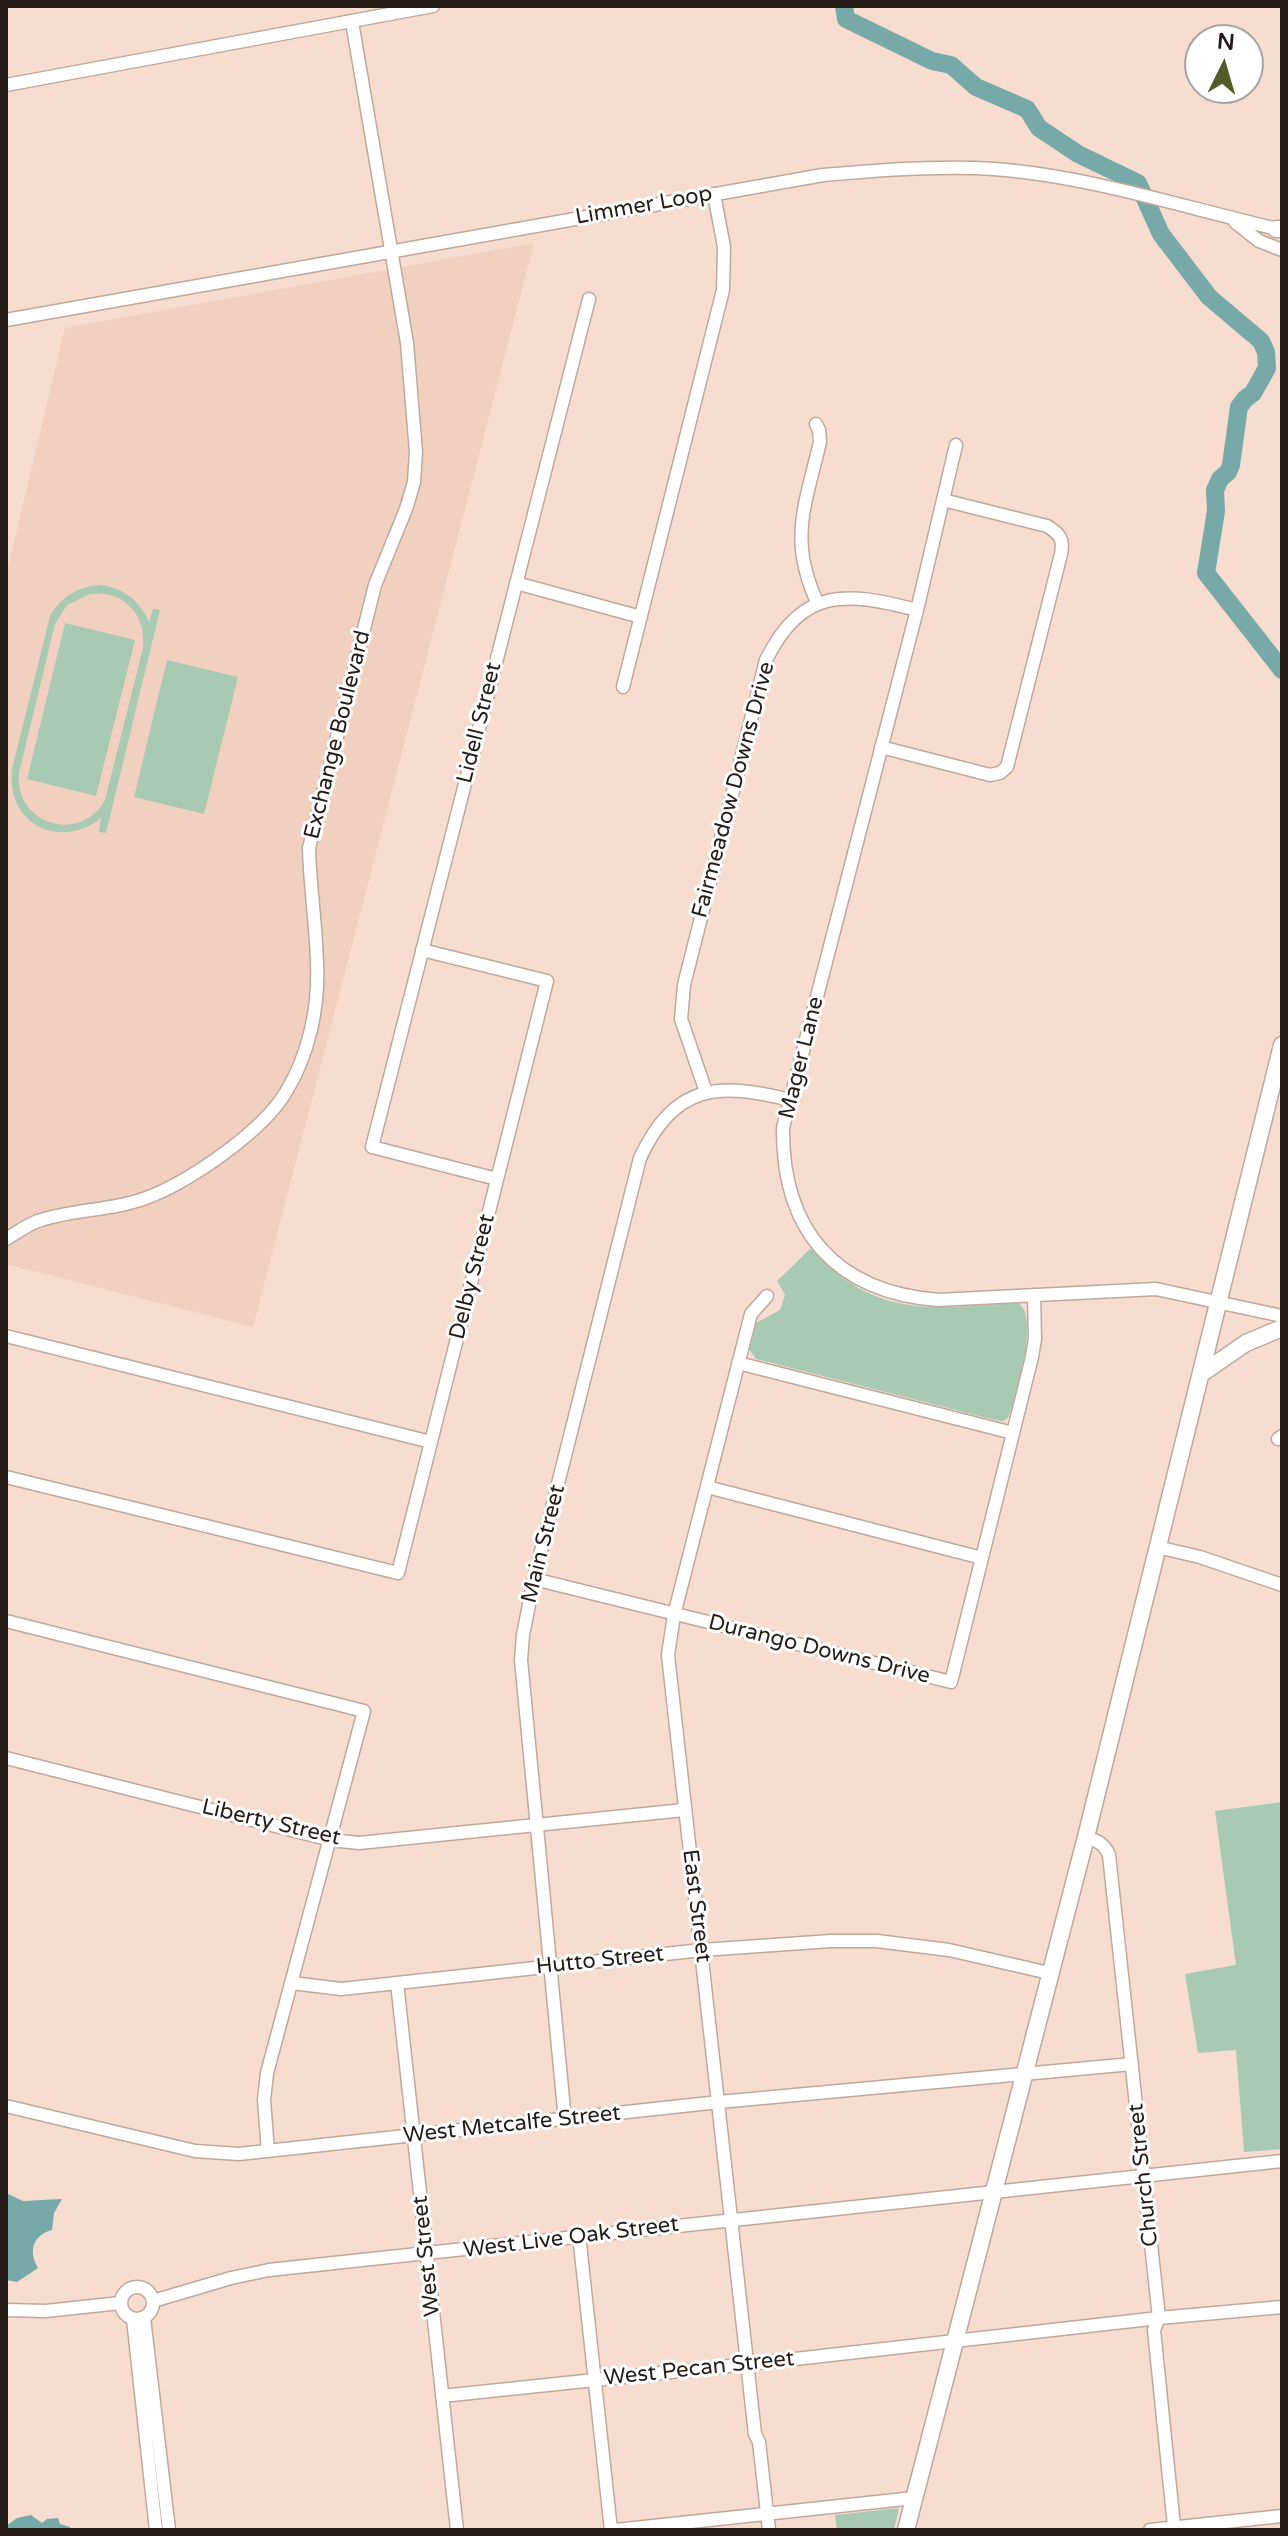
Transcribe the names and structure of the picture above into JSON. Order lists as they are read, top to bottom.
{
  "streets": {
    "street": [
      "Limmer Loop",
      "Lidell Street",
      "Exchange Boulevard",
      "Fairmeadow Downs Drive",
      "Mager Lane",
      "Delby Street",
      "Main Street",
      "Durango Downs Drive",
      "Liberty Street",
      "East Street",
      "Hutto Street",
      "West Metcalfe Street",
      "Church Street",
      "West Live Oak Street",
      "West Street",
      "West Pecan Street"
    ]
  },
  "crossings": [
    ["Limmer Loop", "Exchange Boulevard"],
    ["Lidell Street", "Delby Street"],
    ["Fairmeadow Downs Drive", "Mager Lane"],
    ["Fairmeadow Downs Drive", "Main Street"],
    ["Mager Lane", "Main Street"],
    ["Mager Lane", "Durango Downs Drive"],
    ["Main Street", "Durango Downs Drive"],
    ["Main Street", "Liberty Street"],
    ["Main Street", "Hutto Street"],
    ["Main Street", "West Metcalfe Street"],
    ["Durango Downs Drive", "East Street"],
    ["Liberty Street", "East Street"],
    ["East Street", "Hutto Street"],
    ["East Street", "West Metcalfe Street"],
    ["East Street", "West Live Oak Street"],
    ["East Street", "West Pecan Street"],
    ["Hutto Street", "West Street"],
    ["West Metcalfe Street", "Church Street"],
    ["West Metcalfe Street", "West Street"],
    ["Church Street", "West Live Oak Street"],
    ["Church Street", "West Pecan Street"],
    ["West Live Oak Street", "West Street"],
    ["West Street", "West Pecan Street"]
  ],
  "north": "top"
}
